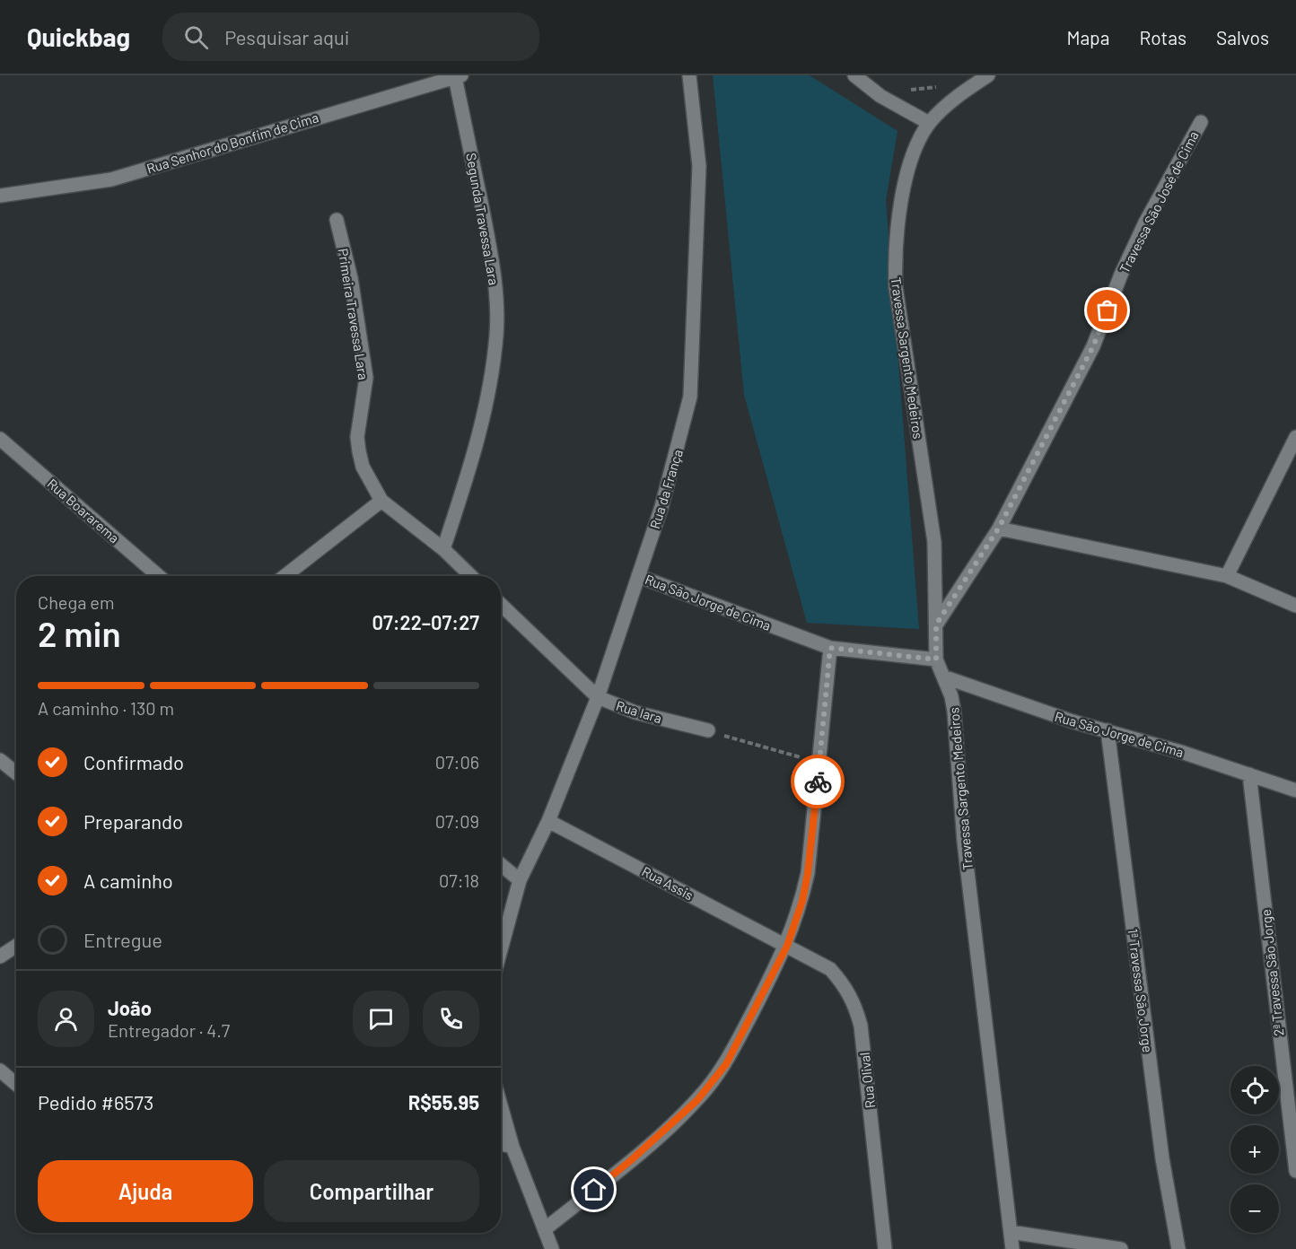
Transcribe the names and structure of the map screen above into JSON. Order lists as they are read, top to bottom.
{
  "streets": {
    "street": [
      "Rua Senhor do Bonfim de Cima",
      "Travessa São José de Cima",
      "Segunda Travessa Lara",
      "Primeira Travessa Lara",
      "Travessa Sargento Medeiros",
      "Rua da França",
      "Rua Boararema",
      "Rua São Jorge de Cima",
      "Rua Iara",
      "Rua Assis",
      "2ª Travessa São Jorge",
      "1ª Travessa São Jorge",
      "Rua Olival"
    ]
  },
  "crossings": [
    ["Rua Senhor do Bonfim de Cima", "Segunda Travessa Lara"],
    ["Travessa São José de Cima", "Travessa Sargento Medeiros"],
    ["Travessa Sargento Medeiros", "Rua São Jorge de Cima"],
    ["Rua da França", "Rua São Jorge de Cima"],
    ["Rua da França", "Rua Iara"],
    ["Rua da França", "Rua Assis"],
    ["Rua São Jorge de Cima", "2ª Travessa São Jorge"],
    ["Rua São Jorge de Cima", "1ª Travessa São Jorge"],
    ["Rua Assis", "Rua Olival"]
  ],
  "page": {
    "header": "Quickbag",
    "search": "Pesquisar aqui",
    "nav": ["Mapa", "Rotas", "Salvos"],
    "heading": ["2 min", "Chega em", "07:22–07:27"],
    "panel": [
      "João",
      "Entregador · 4.7",
      "Pedido #6573",
      "R$55.95"
    ],
    "bar": "A caminho · 130 m",
    "list": [
      ["Confirmado", "07:06"],
      ["Preparando", "07:09"],
      ["A caminho", "07:18"],
      "Entregue"
    ],
    "map_buttons": ["+", "−"],
    "buttons": ["Ajuda", "Compartilhar"]
  }
}
